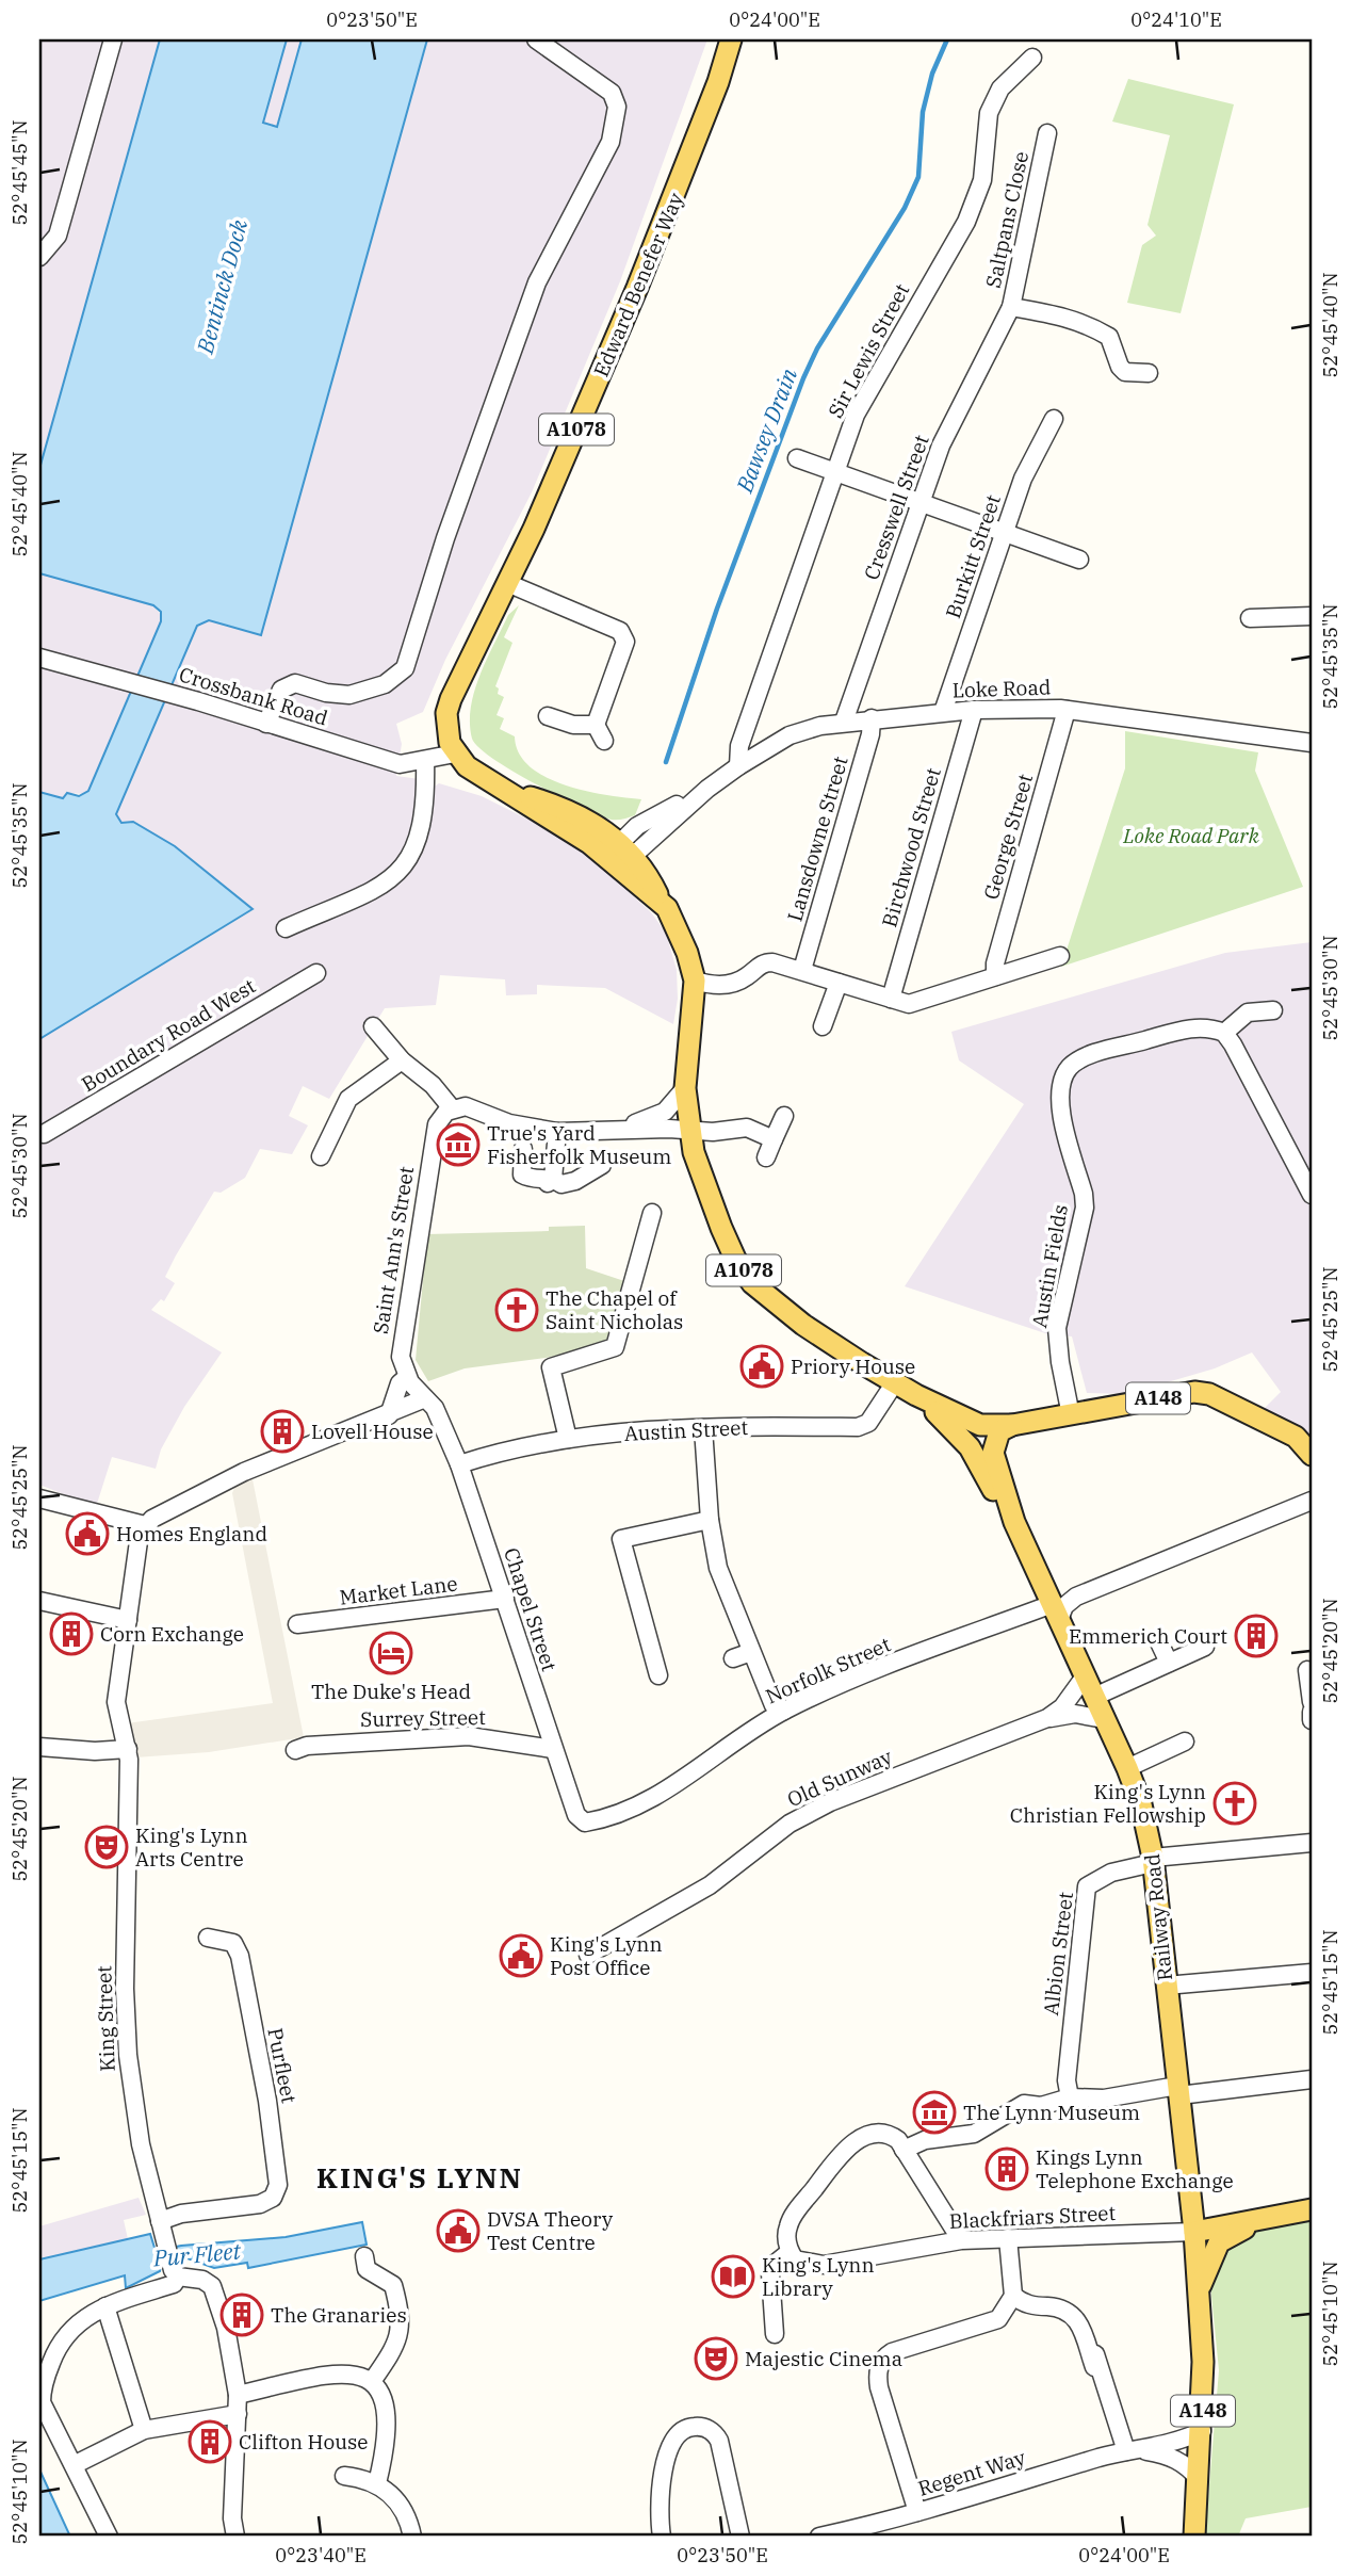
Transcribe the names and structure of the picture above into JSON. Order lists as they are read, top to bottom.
{
  "streets": {
    "main road": [
      "Edward Benefer Way",
      "A1078",
      "A148",
      "Railway Road"
    ],
    "street": [
      "Saltpans Close",
      "Sir Lewis Street",
      "Cresswell Street",
      "Burkitt Street",
      "Loke Road",
      "Crossbank Road",
      "George Street",
      "Lansdowne Street",
      "Birchwood Street",
      "Boundary Road West",
      "Saint Ann's Street",
      "Austin Fields",
      "Austin Street",
      "Market Lane",
      "Chapel Street",
      "Norfolk Street",
      "Surrey Street",
      "Old Sunway",
      "Albion Street",
      "King Street",
      "Purfleet",
      "Blackfriars Street",
      "Regent Way"
    ]
  },
  "crossings": [
    ["Saltpans Close", "Cresswell Street"],
    ["Edward Benefer Way", "A1078"],
    ["Edward Benefer Way", "Crossbank Road"],
    ["Sir Lewis Street", "Loke Road"],
    ["A1078", "Loke Road"],
    ["A1078", "Crossbank Road"],
    ["A1078", "A148"],
    ["A1078", "Austin Street"],
    ["Cresswell Street", "Loke Road"],
    ["Burkitt Street", "Loke Road"],
    ["Loke Road", "George Street"],
    ["Loke Road", "Lansdowne Street"],
    ["Loke Road", "Birchwood Street"],
    ["Austin Fields", "A148"],
    ["A148", "Norfolk Street"],
    ["A148", "Railway Road"],
    ["A148", "Blackfriars Street"],
    ["A148", "Regent Way"],
    ["Austin Street", "Chapel Street"],
    ["Market Lane", "Chapel Street"],
    ["Chapel Street", "Norfolk Street"],
    ["Chapel Street", "Surrey Street"],
    ["Norfolk Street", "Railway Road"],
    ["Old Sunway", "Railway Road"],
    ["Railway Road", "Albion Street"],
    ["Railway Road", "Blackfriars Street"],
    ["King Street", "Purfleet"]
  ],
  "districts": ["KING'S LYNN"],
  "water": ["Bentinck Dock", "Bawsey Drain", "Pur Fleet"],
  "parks": ["Loke Road Park"],
  "places": {
    "museum": ["True's Yard Fisherfolk Museum", "The Lynn Museum"],
    "church": ["The Chapel of Saint Nicholas", "King's Lynn Christian Fellowship"],
    "public building": [
      "Priory House",
      "Homes England",
      "King's Lynn Post Office",
      "DVSA Theory Test Centre"
    ],
    "building": [
      "Lovell House",
      "Corn Exchange",
      "Emmerich Court",
      "Kings Lynn Telephone Exchange",
      "The Granaries",
      "Clifton House"
    ],
    "hotel": ["The Duke's Head"],
    "theatre": ["King's Lynn Arts Centre", "Majestic Cinema"],
    "library": ["King's Lynn Library"]
  },
  "coordinates": [
    "0°23'50\"E",
    "0°24'00\"E",
    "0°24'10\"E",
    "52°45'45\"N",
    "52°45'40\"N",
    "52°45'35\"N",
    "52°45'30\"N",
    "52°45'25\"N",
    "52°45'20\"N",
    "52°45'15\"N",
    "52°45'10\"N",
    "0°23'40\"E"
  ]
}
